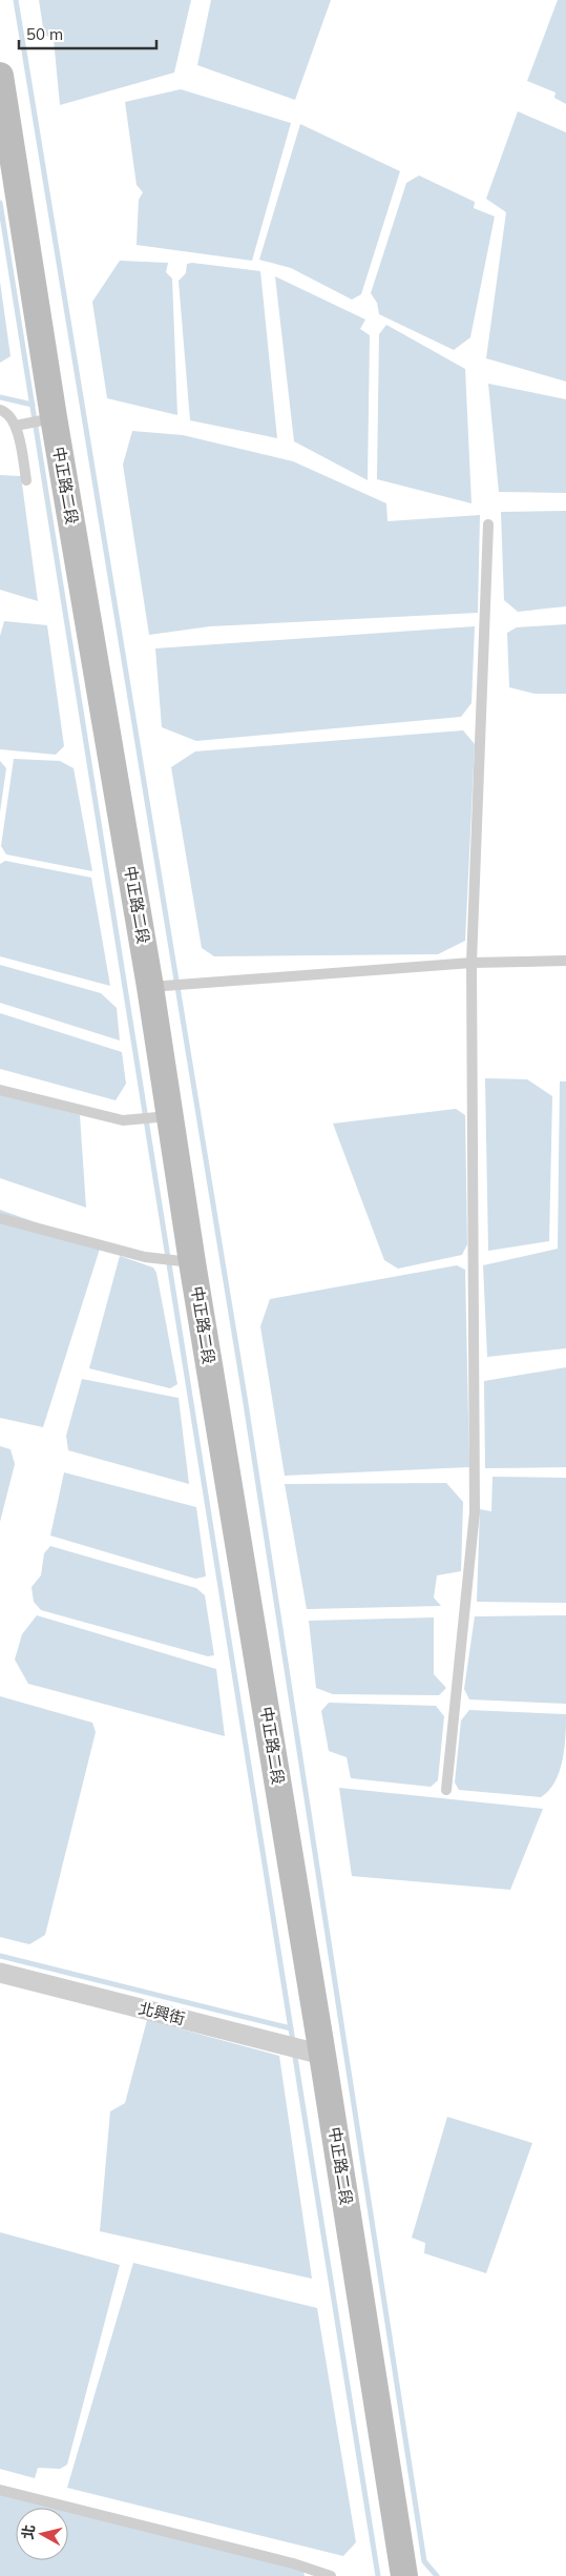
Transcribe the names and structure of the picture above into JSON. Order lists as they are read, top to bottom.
{
  "streets": {
    "main road": ["中正路二段"],
    "street": ["北興街"]
  },
  "crossings": [
    ["中正路二段", "北興街"]
  ],
  "scale_bar": "50 m",
  "north": "left"
}
